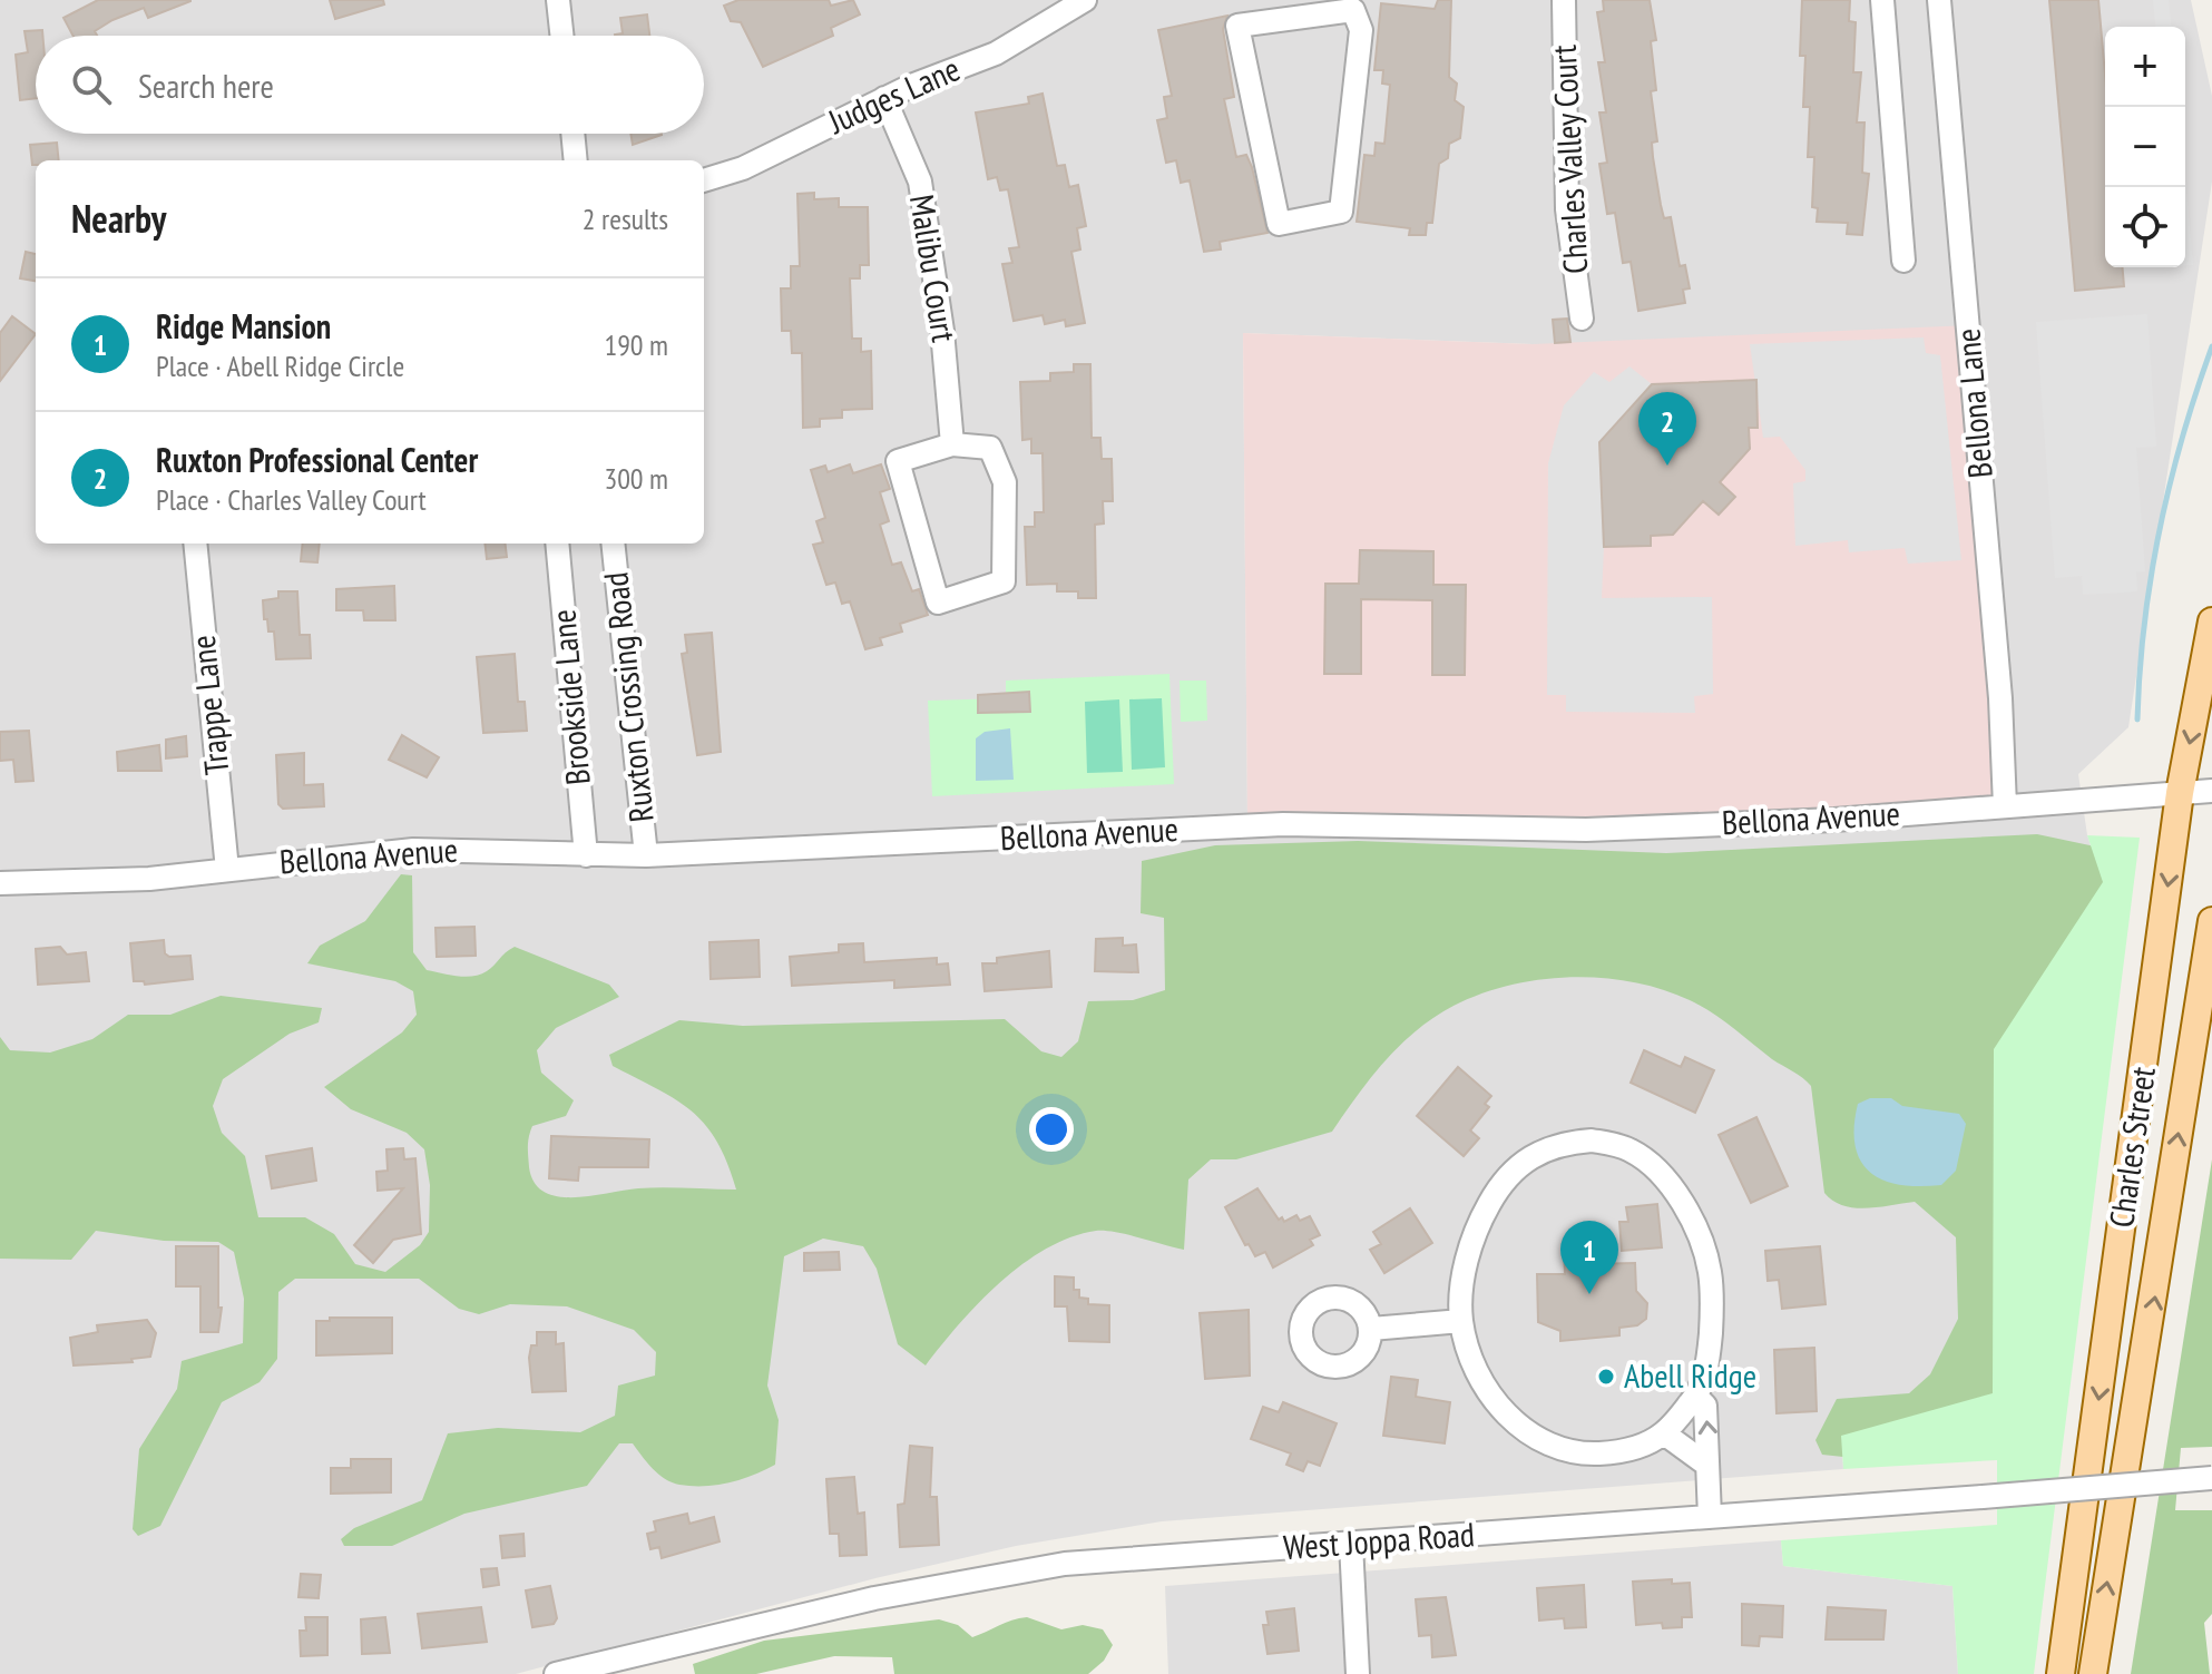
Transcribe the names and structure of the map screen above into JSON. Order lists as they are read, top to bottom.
{
  "streets": {
    "main road": ["Charles Street"],
    "street": [
      "Judges Lane",
      "Charles Valley Court",
      "Malibu Court",
      "Bellona Lane",
      "Brookside Lane",
      "Ruxton Crossing Road",
      "Trappe Lane",
      "Bellona Avenue",
      "West Joppa Road"
    ]
  },
  "crossings": [
    ["Judges Lane", "Malibu Court"],
    ["Bellona Lane", "Bellona Avenue"],
    ["Brookside Lane", "Bellona Avenue"],
    ["Ruxton Crossing Road", "Bellona Avenue"],
    ["Trappe Lane", "Bellona Avenue"],
    ["Bellona Avenue", "Charles Street"]
  ],
  "places": ["Abell Ridge"],
  "page": {
    "map_buttons": ["+", "−"],
    "search": "Search here",
    "heading": ["Nearby", "2 results"],
    "list": [
      {
        "mark": "1",
        "name": "Ridge Mansion",
        "note": "Place · Abell Ridge Circle",
        "value": "190 m"
      },
      {
        "mark": "2",
        "name": "Ruxton Professional Center",
        "note": "Place · Charles Valley Court",
        "value": "300 m"
      }
    ],
    "pins": ["2", "1"]
  }
}
